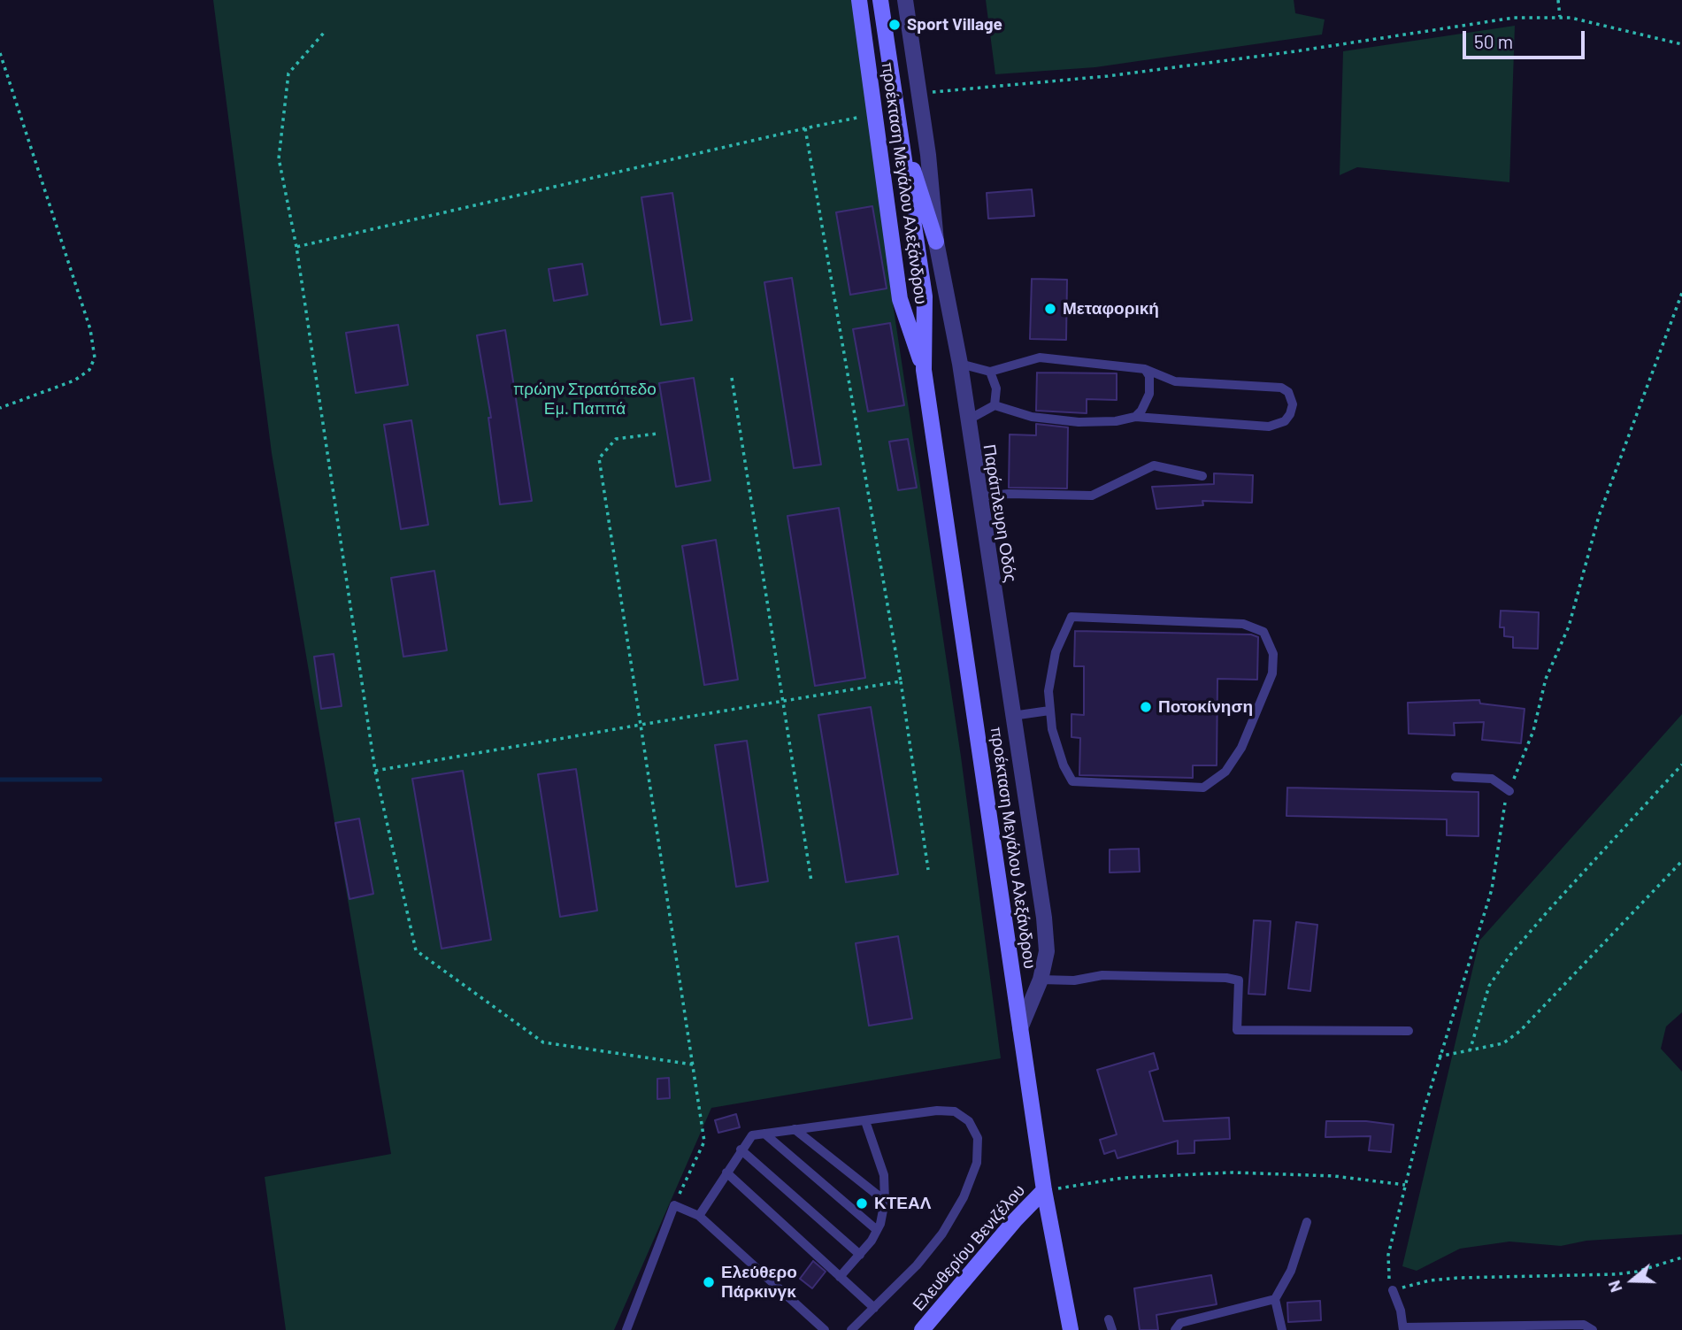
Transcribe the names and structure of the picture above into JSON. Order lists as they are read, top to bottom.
{
  "streets": {
    "main road": ["προέκταση Μεγάλου Αλεξάνδρου", "Ελευθερίου Βενιζέλου"],
    "street": ["Παράπλευρη Οδός"]
  },
  "crossings": [
    ["προέκταση Μεγάλου Αλεξάνδρου", "Παράπλευρη Οδός"],
    ["προέκταση Μεγάλου Αλεξάνδρου", "Ελευθερίου Βενιζέλου"]
  ],
  "parks": ["πρώην Στρατόπεδο Εμ. Παππά"],
  "places": [
    "Sport Village",
    "Μεταφορική",
    "Ποτοκίνηση",
    "ΚΤΕΑΛ",
    "Ελεύθερο Πάρκινγκ"
  ],
  "scale_bar": "50 m",
  "north": "left"
}
